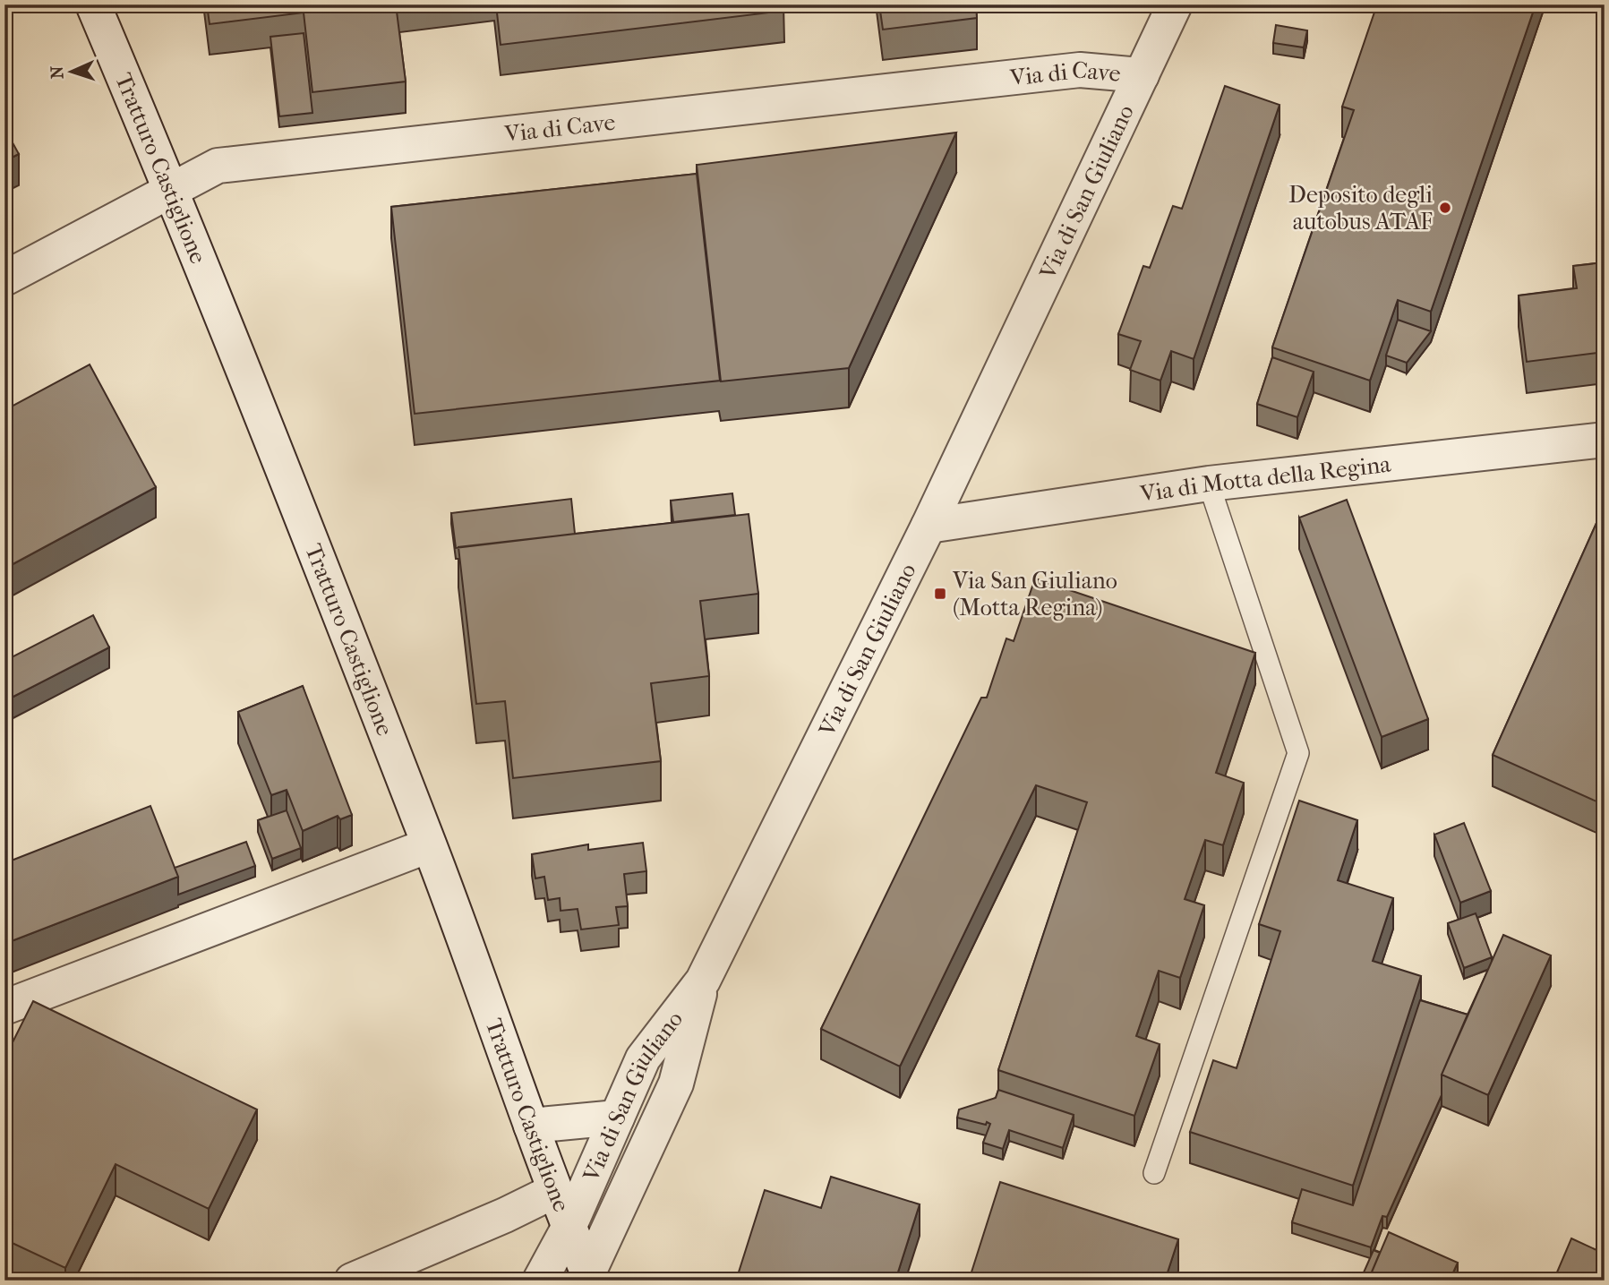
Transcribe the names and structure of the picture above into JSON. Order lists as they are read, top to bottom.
{
  "streets": {
    "street": [
      "Via di Cave",
      "Tratturo Castiglione",
      "Via di San Giuliano",
      "Via di Motta della Regina"
    ]
  },
  "crossings": [
    ["Via di Cave", "Tratturo Castiglione"],
    ["Via di Cave", "Via di San Giuliano"],
    ["Tratturo Castiglione", "Via di San Giuliano"],
    ["Via di San Giuliano", "Via di Motta della Regina"]
  ],
  "places": {
    "other": ["Deposito degli autobus ATAF"],
    "transit": ["Via San Giuliano (Motta Regina)"]
  },
  "north": "left"
}
